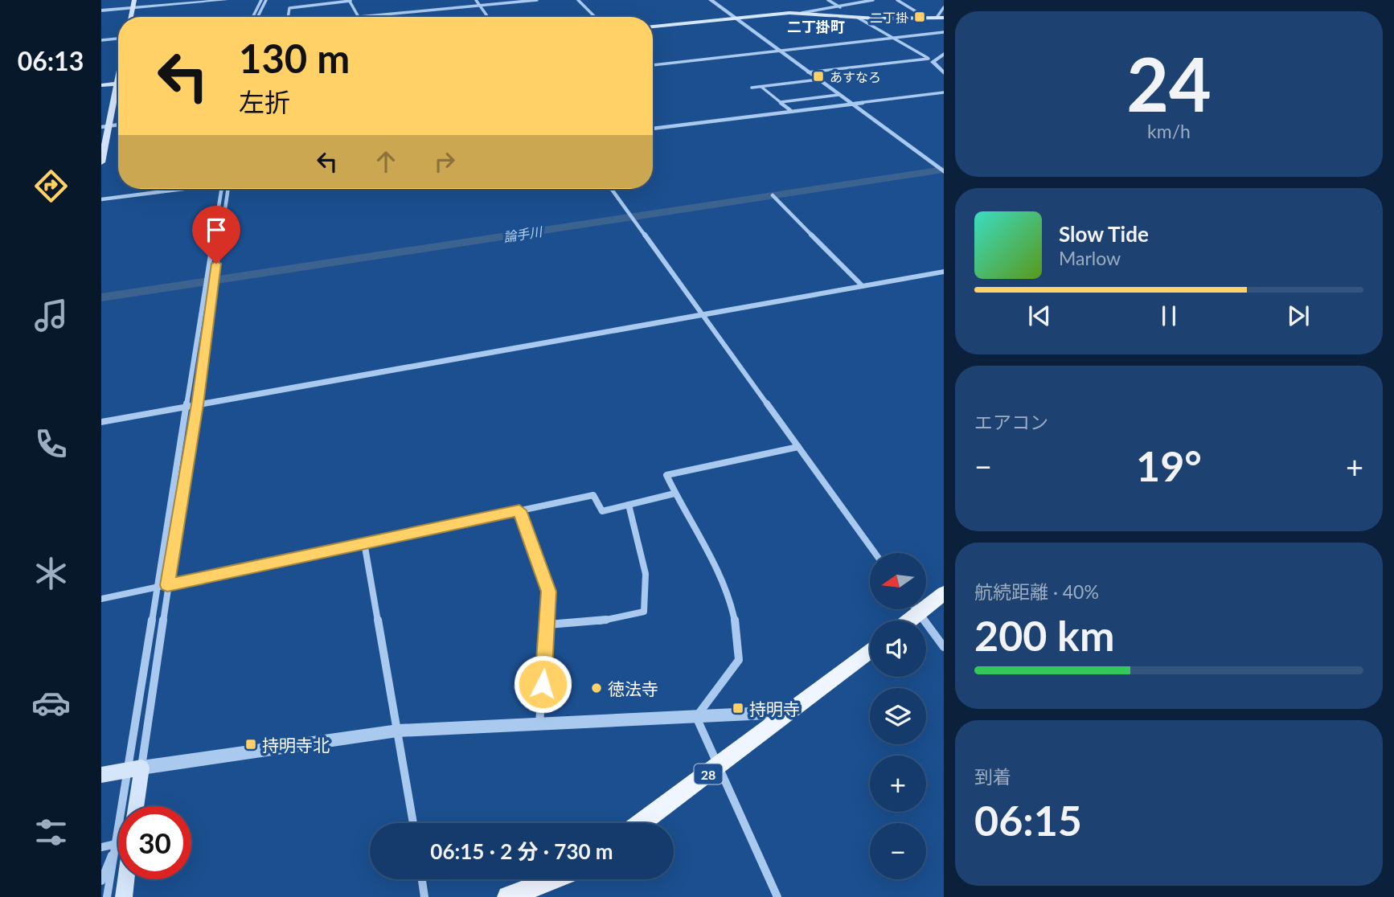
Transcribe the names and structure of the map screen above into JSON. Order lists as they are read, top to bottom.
{
  "streets": {
    "main road": ["28"]
  },
  "districts": ["二丁掛町"],
  "water": ["論手川"],
  "places": {
    "transit": [
      "二丁掛",
      "あすなろ",
      "持明寺",
      "持明寺北"
    ],
    "other": ["徳法寺"]
  },
  "north": "left",
  "page": {
    "tabs": "06:13",
    "tile": [
      ["24", "km/h"],
      "エアコン",
      ["航続距離 · 40%", "200 km"],
      ["到着", "06:15"]
    ],
    "turn": ["130 m", "左折"],
    "song": ["Slow Tide", "Marlow"],
    "heat": ["−", "19°", "+"],
    "map_buttons": ["+", "−"],
    "limit": "30",
    "trip": "06:15 · 2 分 · 730 m"
  }
}
